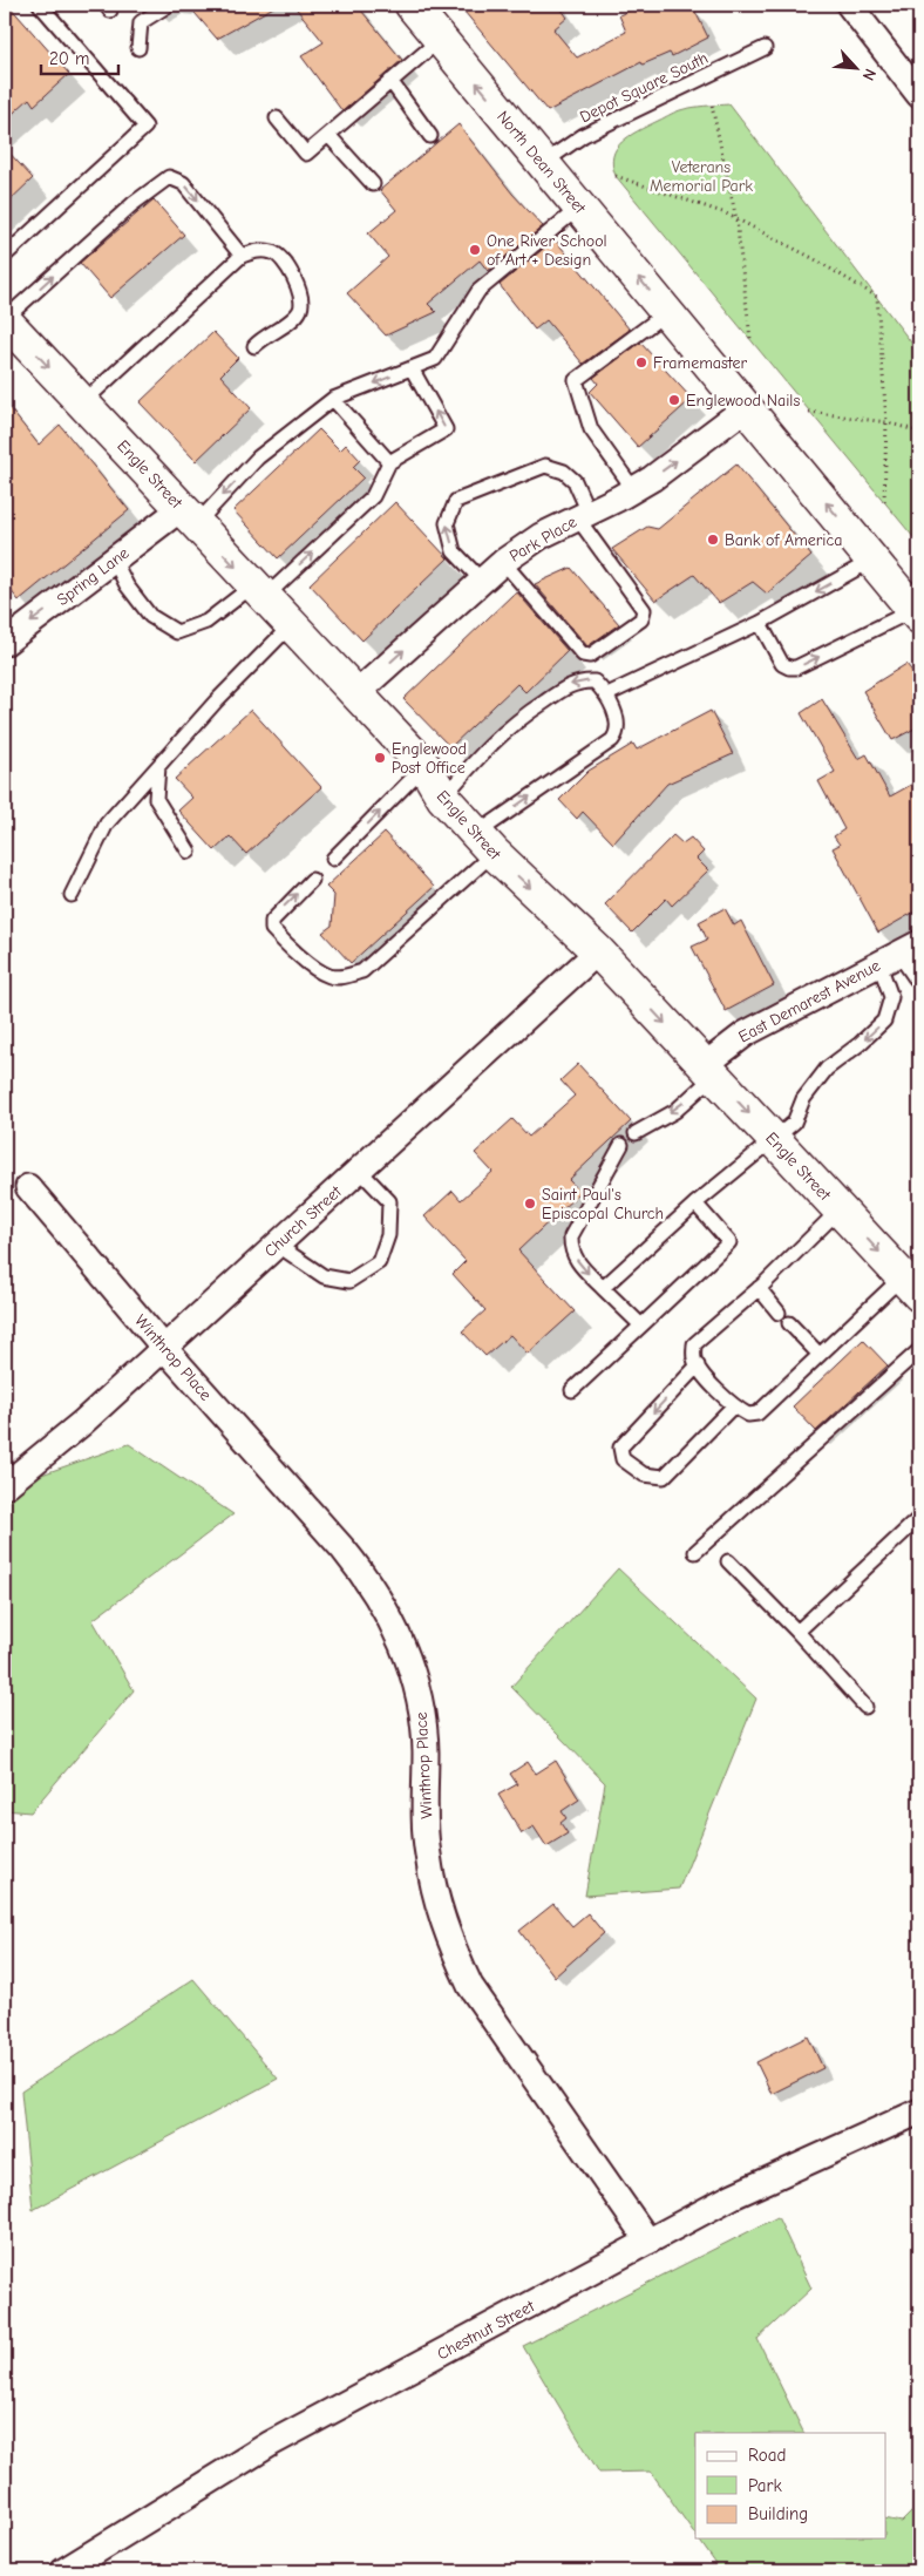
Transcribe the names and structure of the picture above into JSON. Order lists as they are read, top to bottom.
{
  "streets": {
    "main road": ["North Dean Street", "Engle Street"],
    "street": [
      "Park Place",
      "Spring Lane",
      "East Demarest Avenue",
      "Church Street",
      "Winthrop Place",
      "Chestnut Street"
    ],
    "lane": ["Depot Square South"]
  },
  "crossings": [
    ["Depot Square South", "North Dean Street"],
    ["North Dean Street", "Park Place"],
    ["Engle Street", "Park Place"],
    ["Engle Street", "Spring Lane"],
    ["Engle Street", "East Demarest Avenue"],
    ["Engle Street", "Church Street"],
    ["Church Street", "Winthrop Place"],
    ["Winthrop Place", "Chestnut Street"]
  ],
  "one_way": [
    "North Dean Street",
    "Engle Street",
    "Park Place",
    "Spring Lane"
  ],
  "parks": ["Veterans Memorial Park"],
  "places": [
    "One River School of Art + Design",
    "Framemaster",
    "Englewood Nails",
    "Bank of America",
    "Englewood Post Office",
    "Saint Paul's Episcopal Church"
  ],
  "legend": ["Road", "Park", "Building"],
  "scale_bar": "20 m",
  "north": "bottom right"
}
